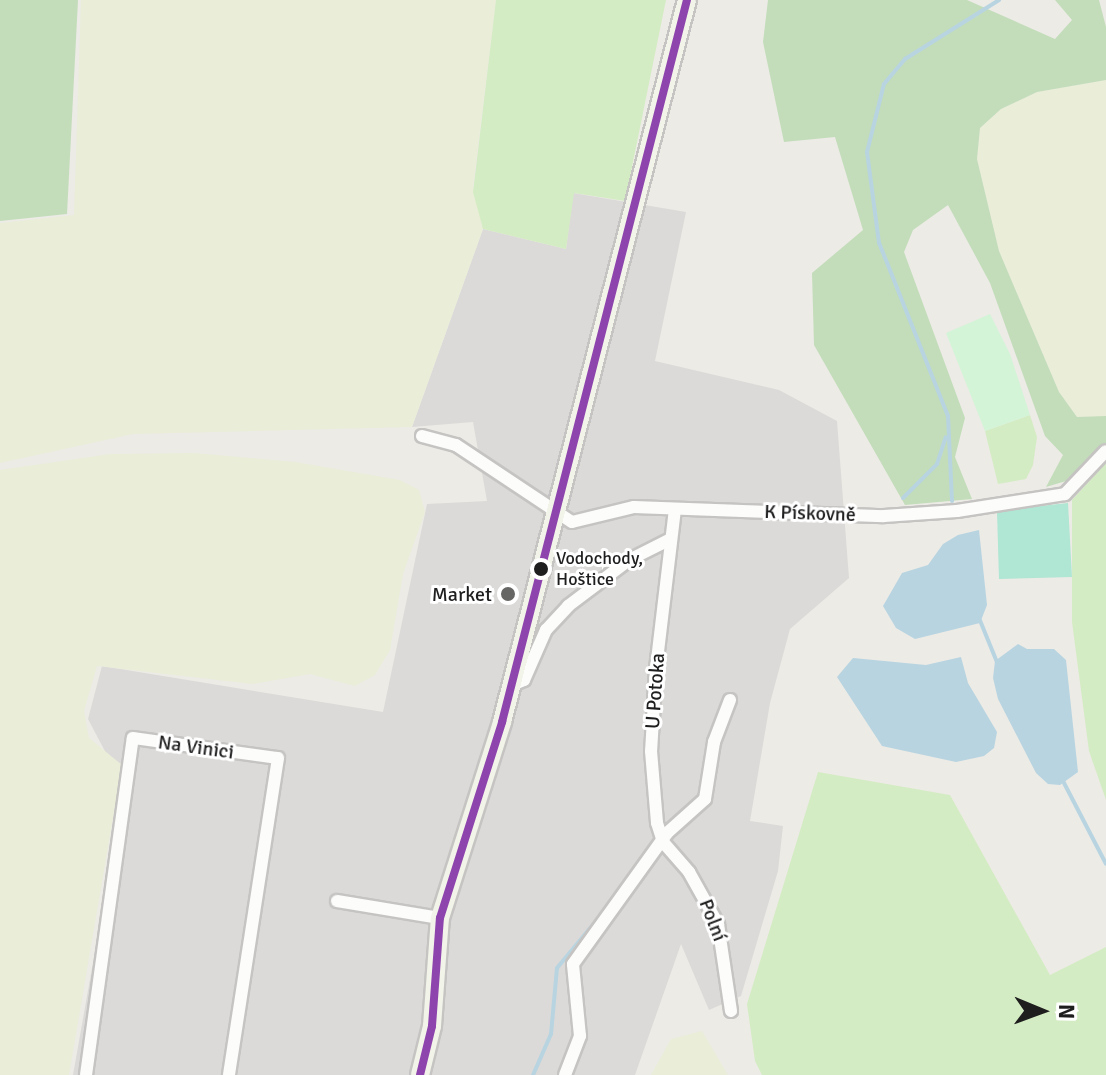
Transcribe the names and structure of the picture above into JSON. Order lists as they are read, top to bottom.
{
  "streets": {
    "street": [
      "K Pískovně",
      "U Potoka",
      "Na Vinici",
      "Polní"
    ]
  },
  "crossings": [
    ["K Pískovně", "U Potoka"],
    ["U Potoka", "Polní"]
  ],
  "places": ["Vodochody, Hoštice", "Market"],
  "north": "right"
}
